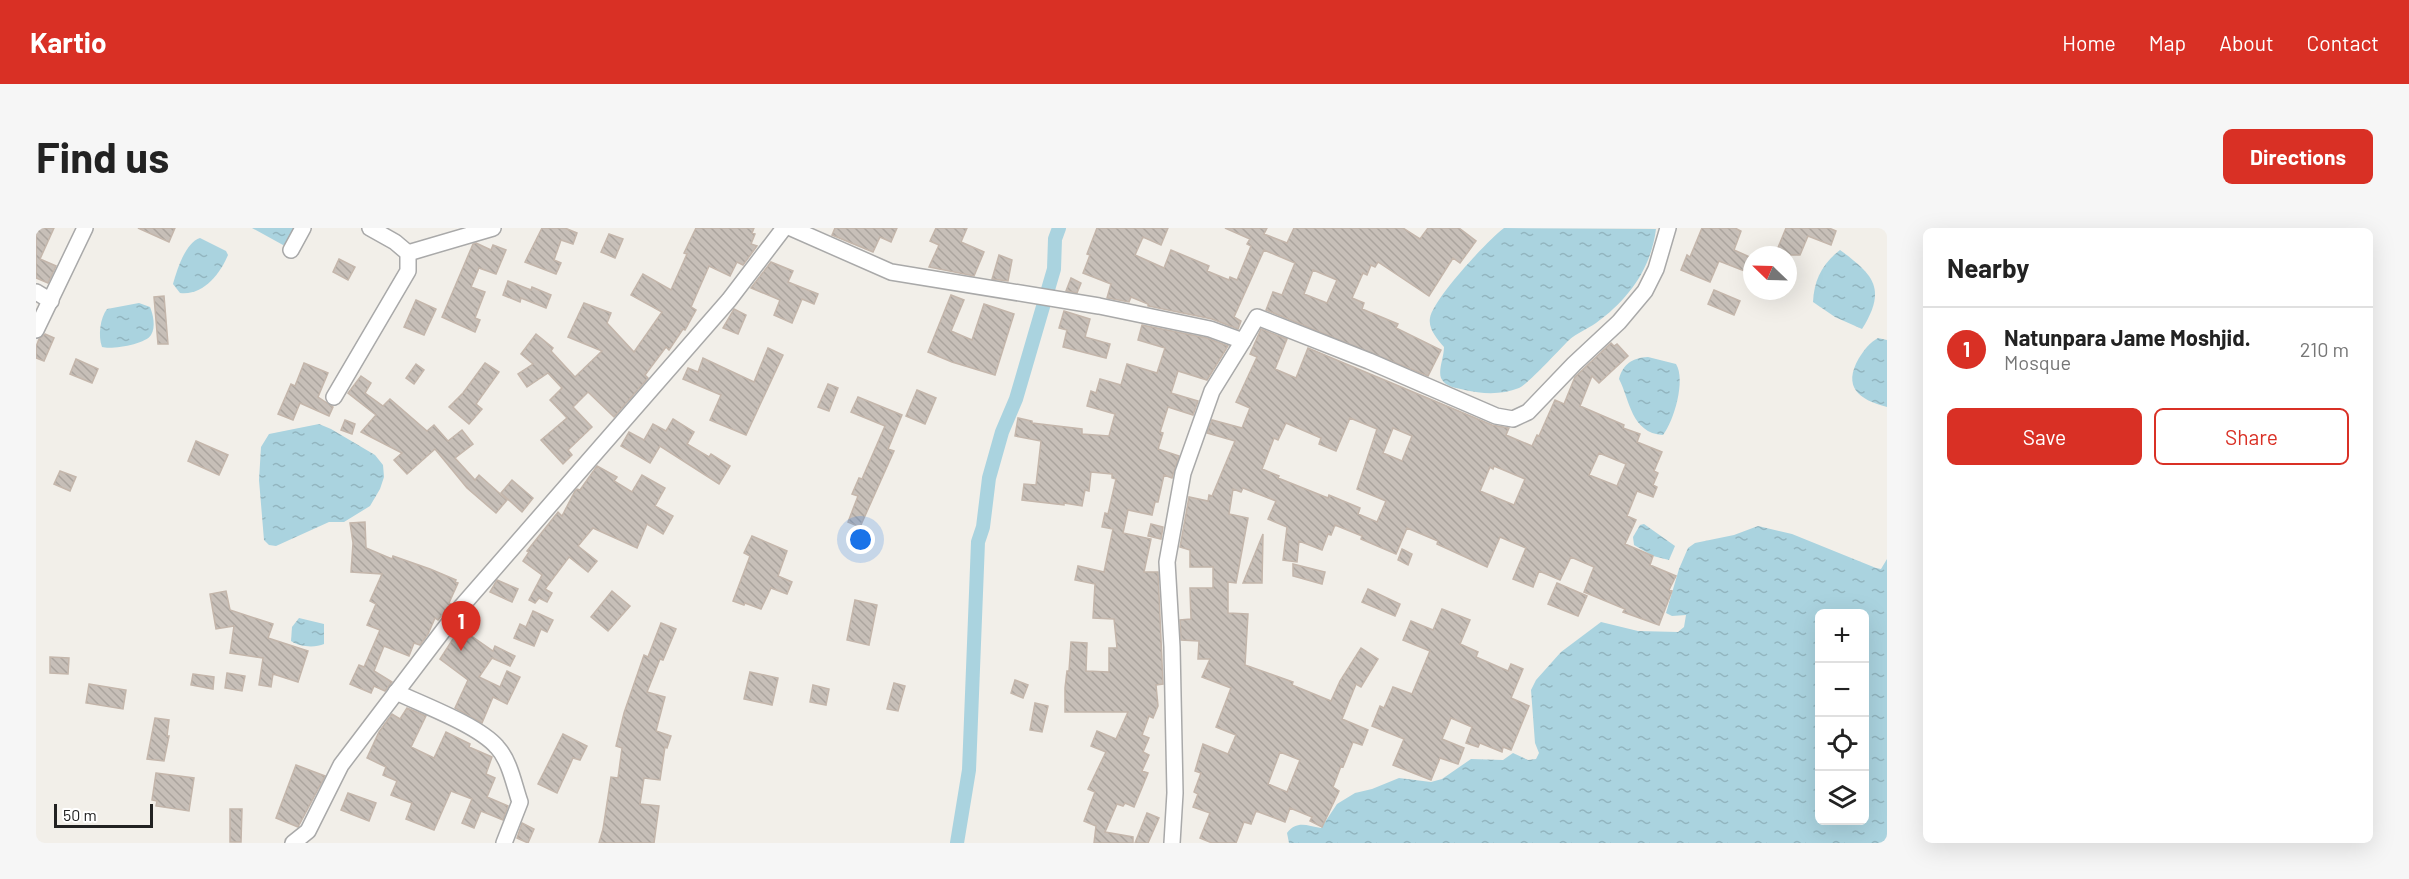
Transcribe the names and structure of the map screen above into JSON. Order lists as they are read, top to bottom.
{
  "scale_bar": "50 m",
  "north": "top left",
  "page": {
    "header": "Kartio",
    "nav": [
      "Home",
      "Map",
      "About",
      "Contact"
    ],
    "buttons": [
      "Directions",
      ["Save", "Share"]
    ],
    "title": "Find us",
    "heading": "Nearby",
    "list": [
      {
        "mark": "1",
        "name": "Natunpara Jame Moshjid.",
        "note": "Mosque",
        "value": "210 m"
      }
    ],
    "pins": "1",
    "map_buttons": ["+", "−"],
    "scale": "50 m"
  }
}
